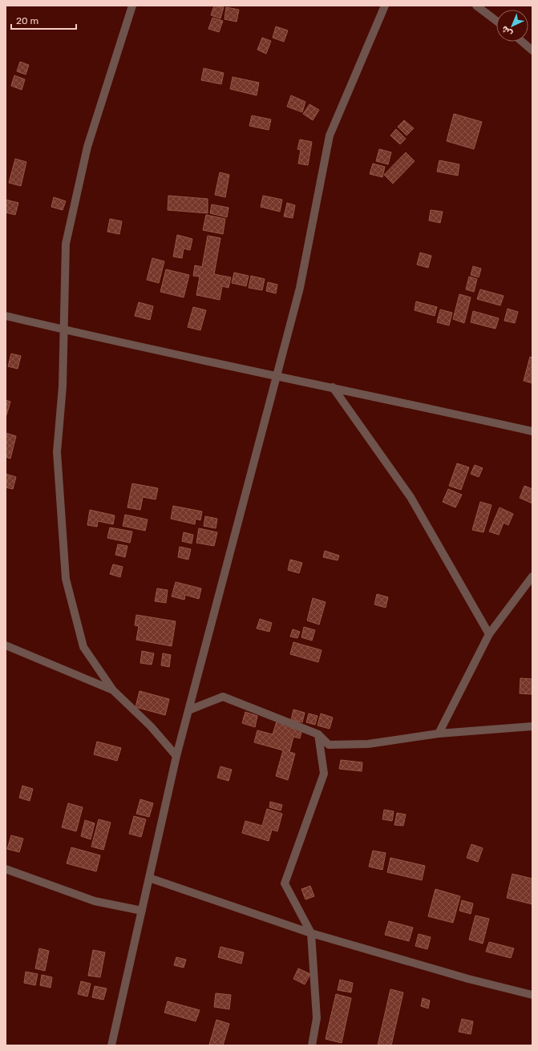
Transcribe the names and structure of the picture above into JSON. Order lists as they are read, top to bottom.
{
  "scale_bar": "20 m",
  "north": "bottom left"
}
